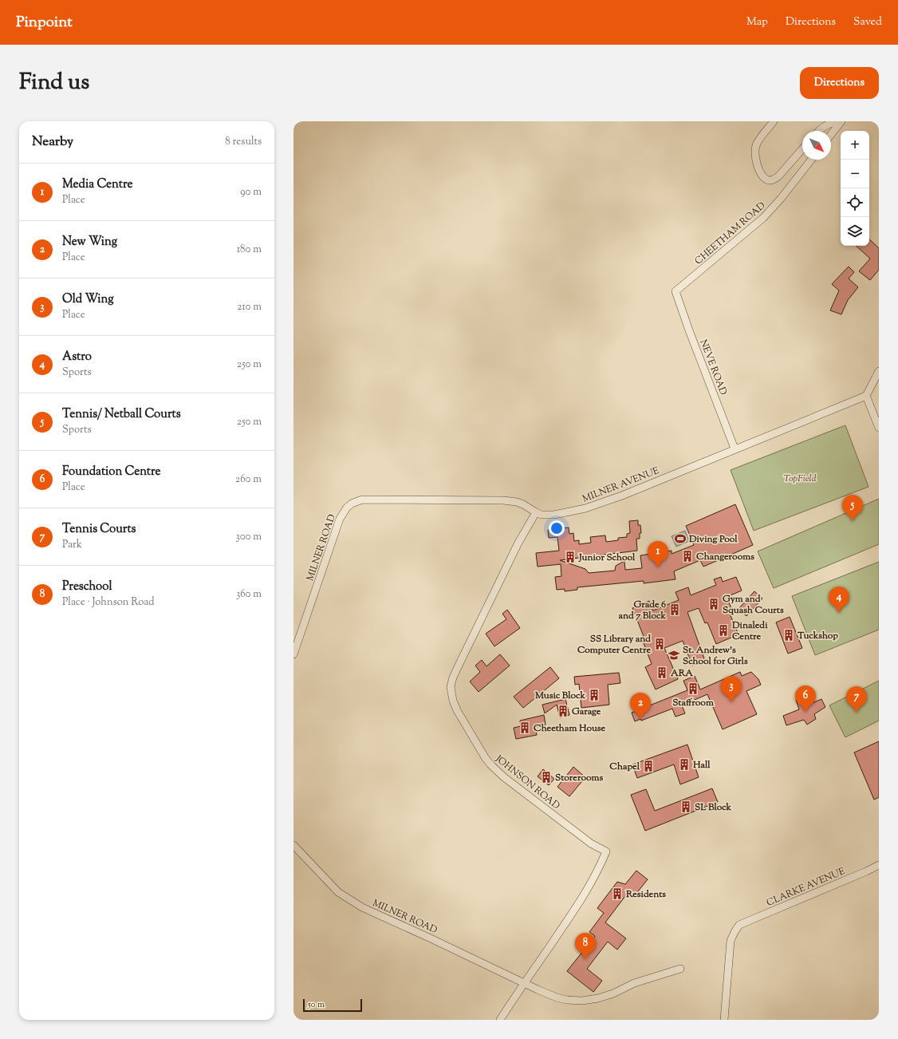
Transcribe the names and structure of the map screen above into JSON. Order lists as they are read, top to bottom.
{
  "streets": {
    "street": [
      "CHEETHAM ROAD",
      "NEVE ROAD",
      "MILNER AVENUE",
      "MILNER ROAD",
      "JOHNSON ROAD",
      "CLARKE AVENUE"
    ]
  },
  "crossings": [
    ["CHEETHAM ROAD", "NEVE ROAD"],
    ["NEVE ROAD", "MILNER AVENUE"],
    ["MILNER AVENUE", "MILNER ROAD"],
    ["MILNER AVENUE", "JOHNSON ROAD"],
    ["MILNER ROAD", "JOHNSON ROAD"]
  ],
  "parks": ["TopField"],
  "places": {
    "sports": ["Diving Pool"],
    "building": [
      "Changerooms",
      "Junior School",
      "Gym and Squash Courts",
      "Grade 6 and 7 Block",
      "Dinaledi Centre",
      "Tuckshop",
      "SS Library and Computer Centre",
      "ARA",
      "Staffroom",
      "Music Block",
      "Garage",
      "Cheetham House",
      "Hall",
      "Chapel",
      "Storerooms",
      "SL Block",
      "Residents"
    ],
    "school or university": ["St. Andrew's School for Girls"]
  },
  "scale_bar": "50 m",
  "north": "bottom right",
  "page": {
    "header": "Pinpoint",
    "nav": ["Map", "Directions", "Saved"],
    "title": "Find us",
    "buttons": "Directions",
    "heading": ["Nearby", "8 results"],
    "map_buttons": ["+", "−"],
    "list": [
      {
        "mark": "1",
        "name": "Media Centre",
        "note": "Place",
        "value": "90 m"
      },
      {
        "mark": "2",
        "name": "New Wing",
        "note": "Place",
        "value": "180 m"
      },
      {
        "mark": "3",
        "name": "Old Wing",
        "note": "Place",
        "value": "210 m"
      },
      {
        "mark": "4",
        "name": "Astro",
        "note": "Sports",
        "value": "250 m"
      },
      {
        "mark": "5",
        "name": "Tennis/ Netball Courts",
        "note": "Sports",
        "value": "250 m"
      },
      {
        "mark": "6",
        "name": "Foundation Centre",
        "note": "Place",
        "value": "260 m"
      },
      {
        "mark": "7",
        "name": "Tennis Courts",
        "note": "Park",
        "value": "300 m"
      },
      {
        "mark": "8",
        "name": "Preschool",
        "note": "Place · Johnson Road",
        "value": "360 m"
      }
    ],
    "pins": [
      "5",
      "1",
      "4",
      "3",
      "6",
      "7",
      "2",
      "8"
    ],
    "scale": "50 m"
  }
}
